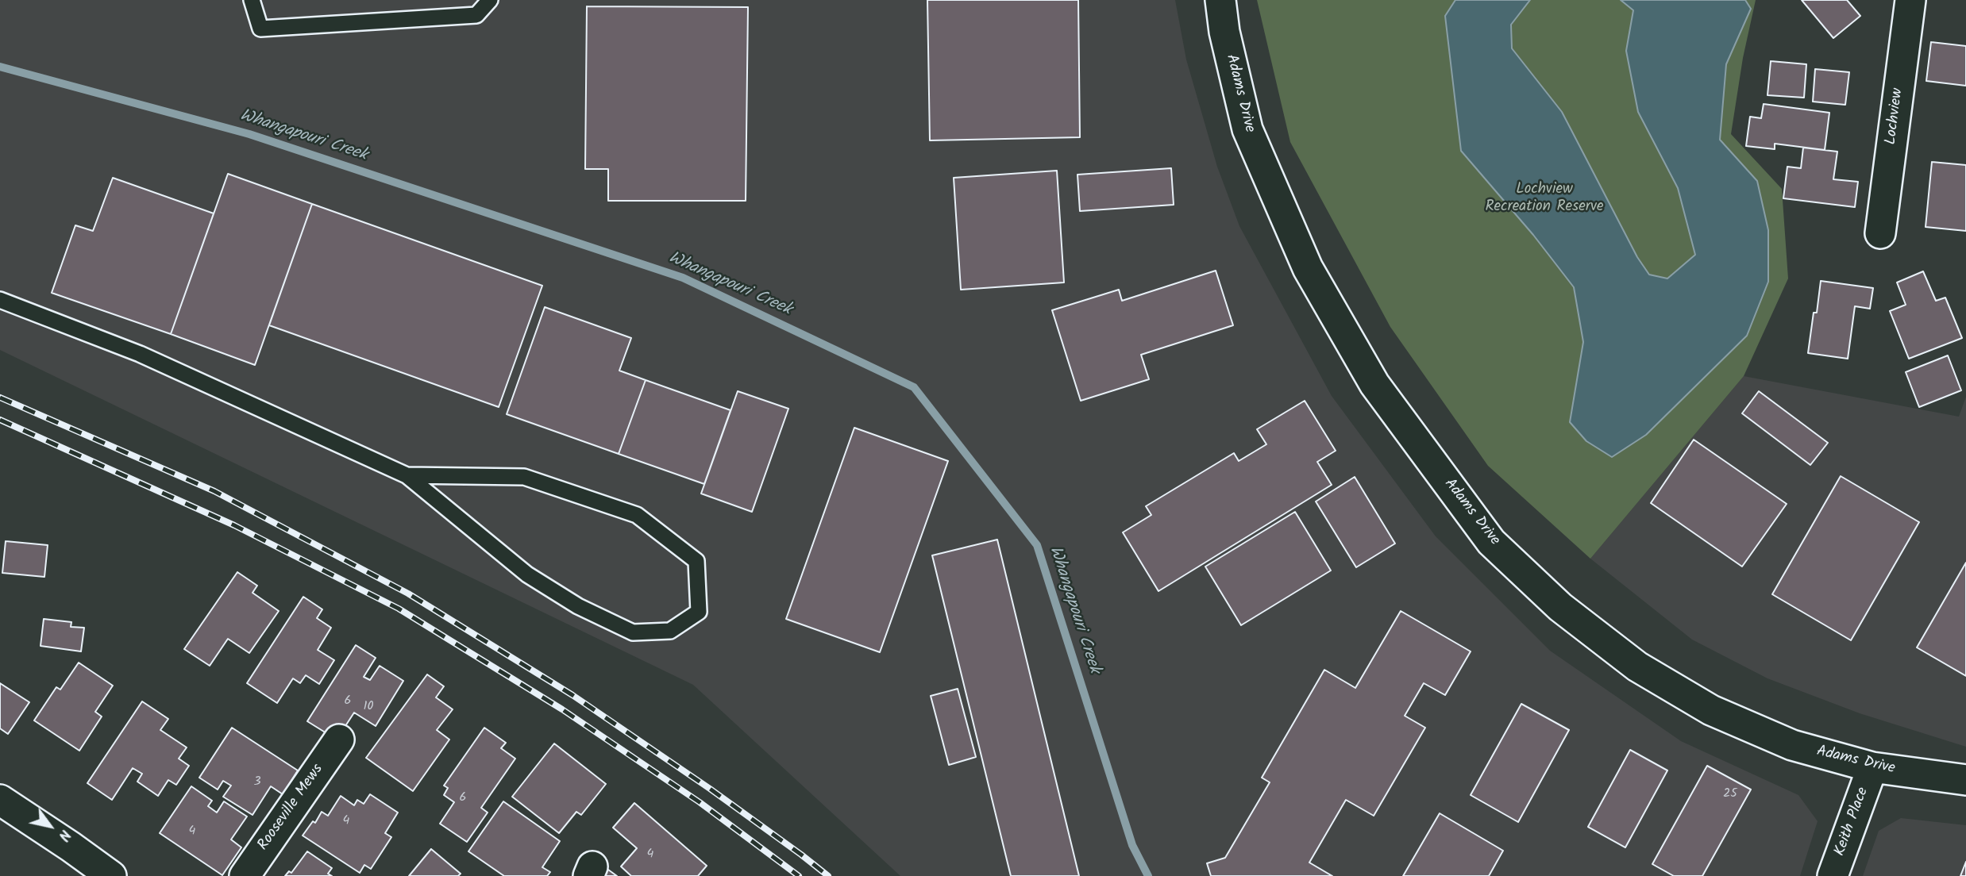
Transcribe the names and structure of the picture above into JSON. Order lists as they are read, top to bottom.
{
  "streets": {
    "street": [
      "Adams Drive",
      "Lochview",
      "Rooseville Mews",
      "Keith Place"
    ]
  },
  "crossings": [
    ["Adams Drive", "Keith Place"]
  ],
  "water": ["Whangapouri Creek"],
  "parks": ["Lochview Recreation Reserve"],
  "house_numbers": [
    "6",
    "10",
    "3",
    "25",
    "6",
    "4",
    "4",
    "4"
  ],
  "north": "bottom right"
}
